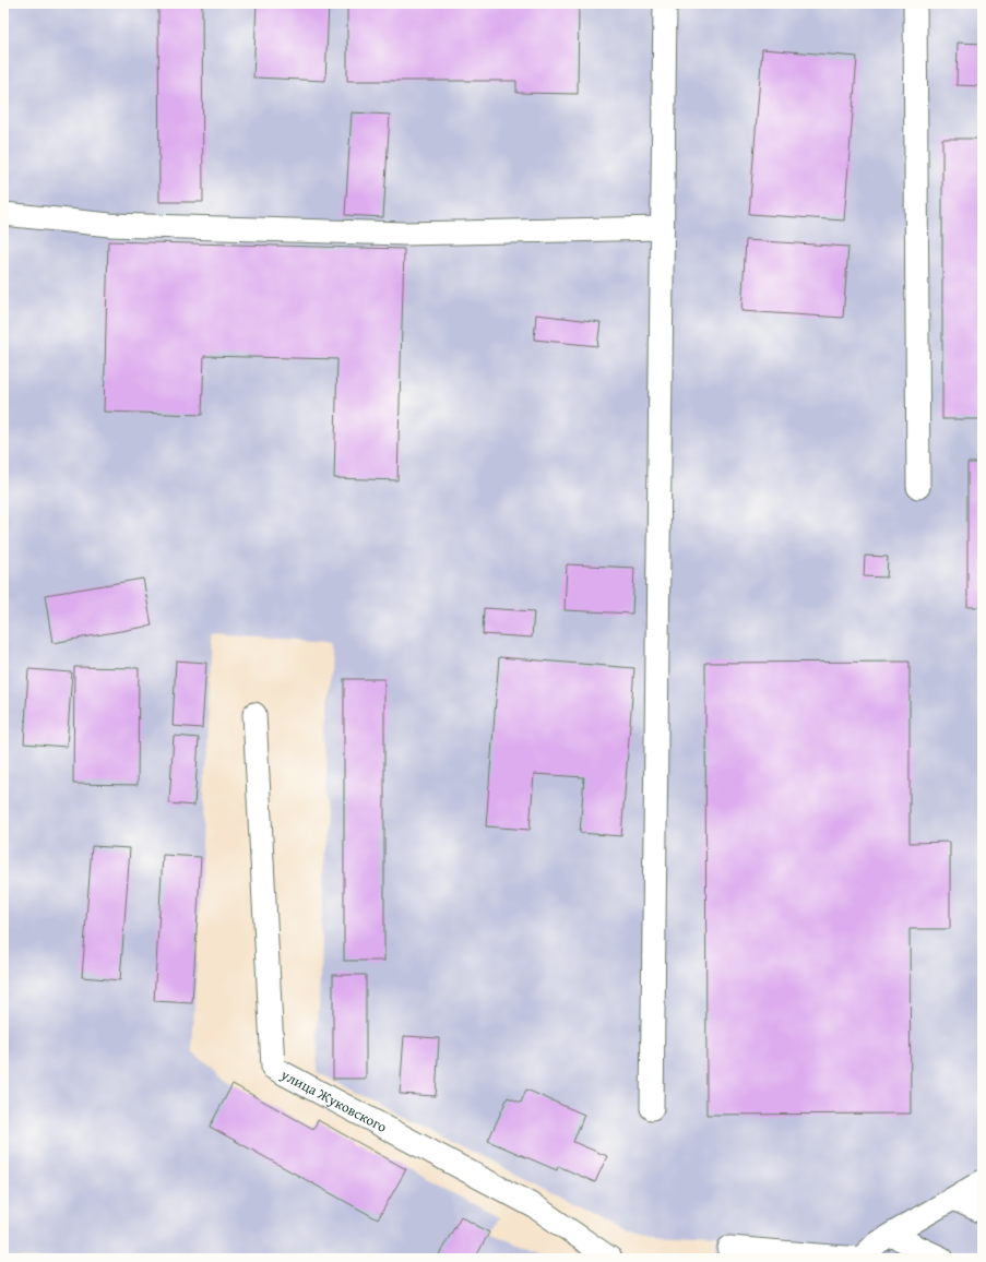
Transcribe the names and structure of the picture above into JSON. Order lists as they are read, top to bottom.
{
  "streets": {
    "street": ["улица Жуковского"]
  }
}
